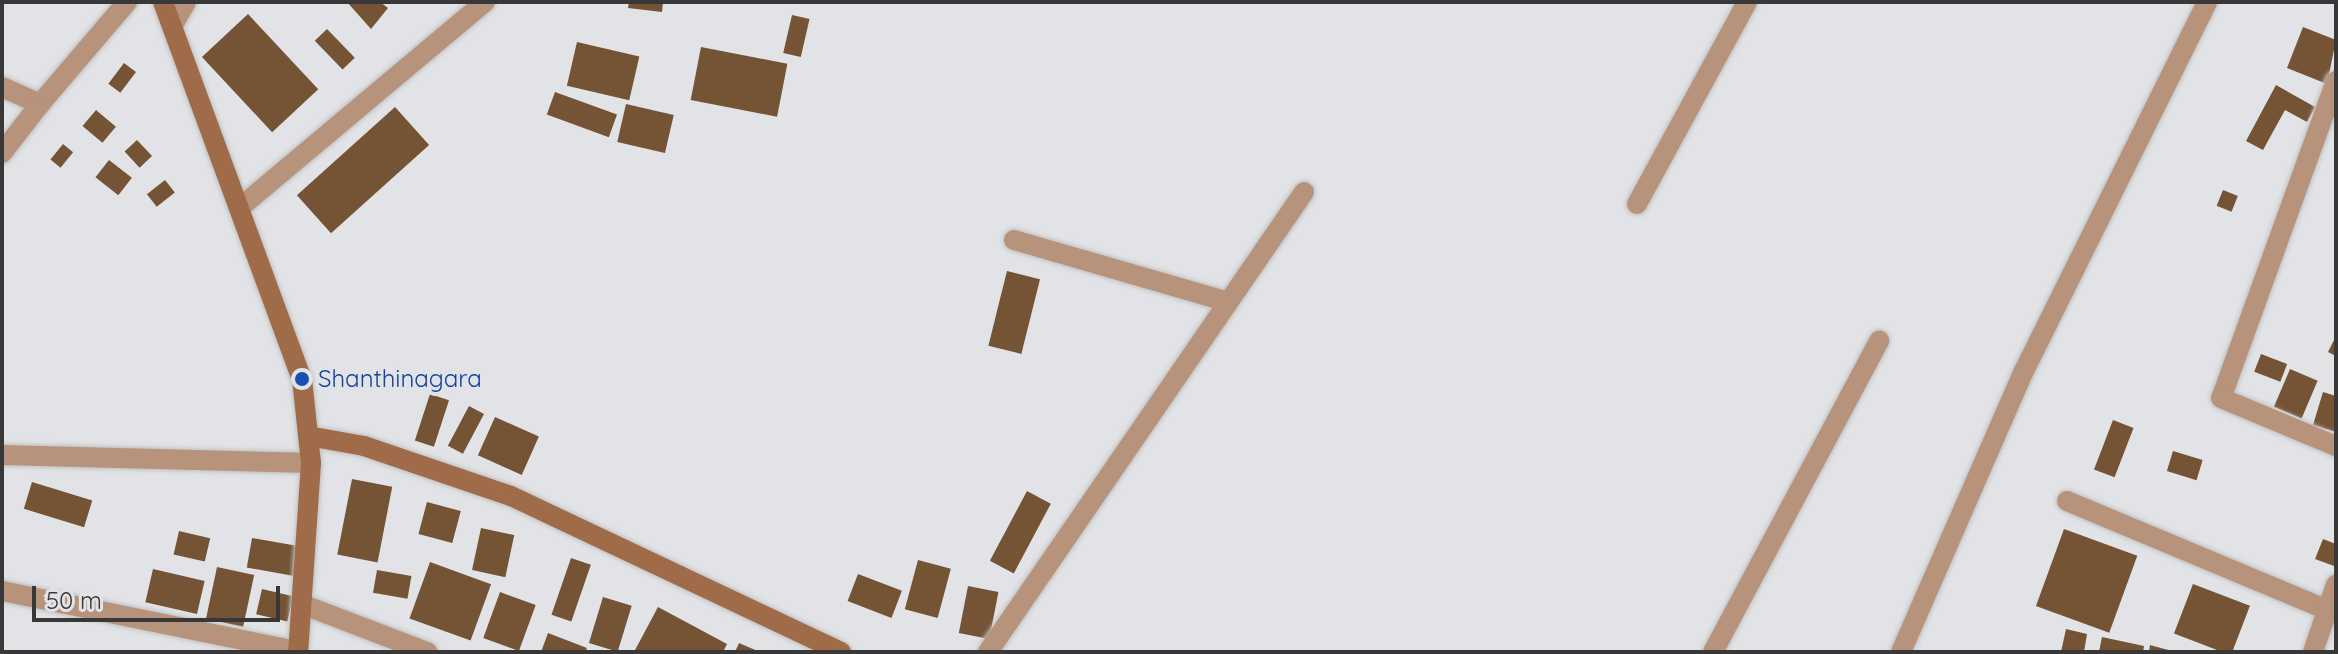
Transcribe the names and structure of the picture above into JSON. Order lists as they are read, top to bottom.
{
  "places": ["Shanthinagara"],
  "scale_bar": "50 m"
}
